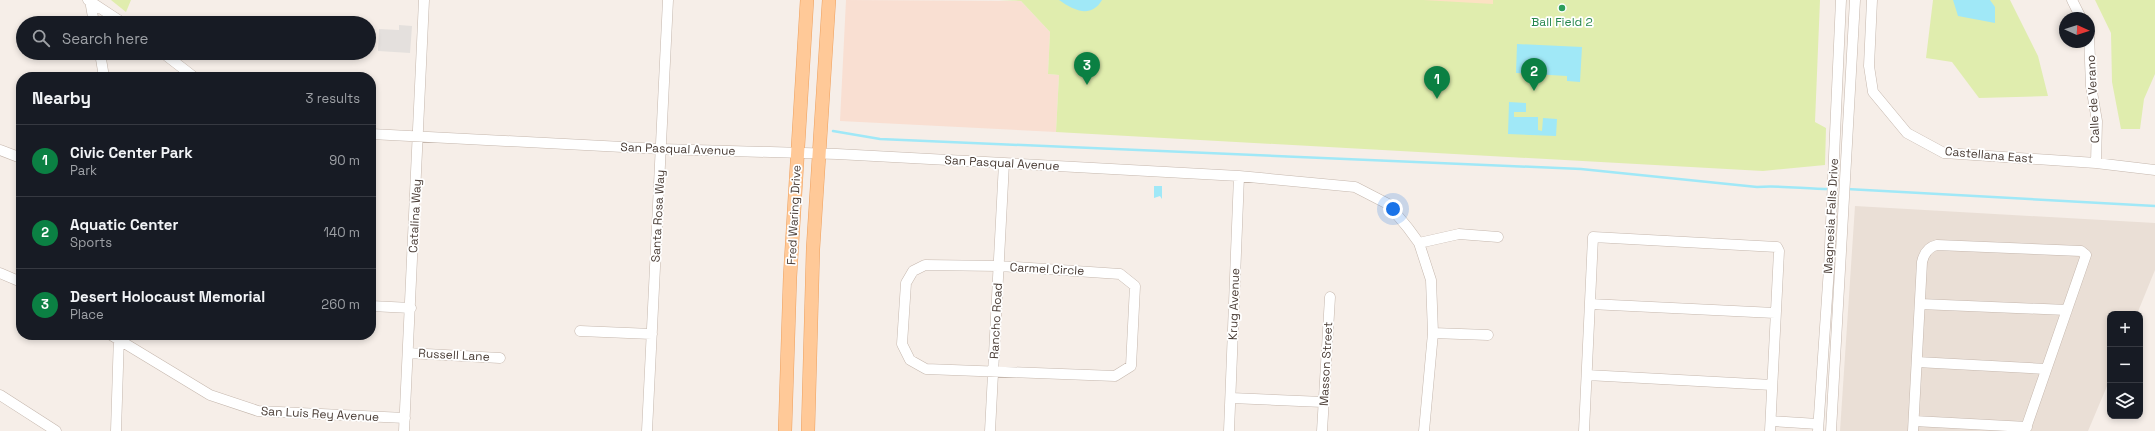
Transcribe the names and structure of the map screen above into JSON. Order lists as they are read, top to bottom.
{
  "streets": {
    "main road": ["Fred Waring Drive"],
    "street": [
      "Calle de Verano",
      "San Pasqual Avenue",
      "Castellana East",
      "Catalina Way",
      "Santa Rosa Way",
      "Magnesia Falls Drive",
      "Carmel Circle",
      "Krug Avenue",
      "Rancho Road",
      "Russell Lane",
      "Masson Street",
      "San Luis Rey Avenue"
    ]
  },
  "crossings": [
    ["Calle de Verano", "Castellana East"],
    ["San Pasqual Avenue", "Fred Waring Drive"],
    ["San Pasqual Avenue", "Catalina Way"],
    ["San Pasqual Avenue", "Santa Rosa Way"],
    ["San Pasqual Avenue", "Krug Avenue"],
    ["San Pasqual Avenue", "Rancho Road"],
    ["Catalina Way", "Russell Lane"],
    ["Catalina Way", "San Luis Rey Avenue"],
    ["Carmel Circle", "Rancho Road"]
  ],
  "places": ["Ball Field 2"],
  "north": "right",
  "page": {
    "search": "Search here",
    "pins": ["3", "2", "1"],
    "heading": ["Nearby", "3 results"],
    "list": [
      {
        "mark": "1",
        "name": "Civic Center Park",
        "note": "Park",
        "value": "90 m"
      },
      {
        "mark": "2",
        "name": "Aquatic Center",
        "note": "Sports",
        "value": "140 m"
      },
      {
        "mark": "3",
        "name": "Desert Holocaust Memorial",
        "note": "Place",
        "value": "260 m"
      }
    ],
    "map_buttons": ["+", "−"]
  }
}
